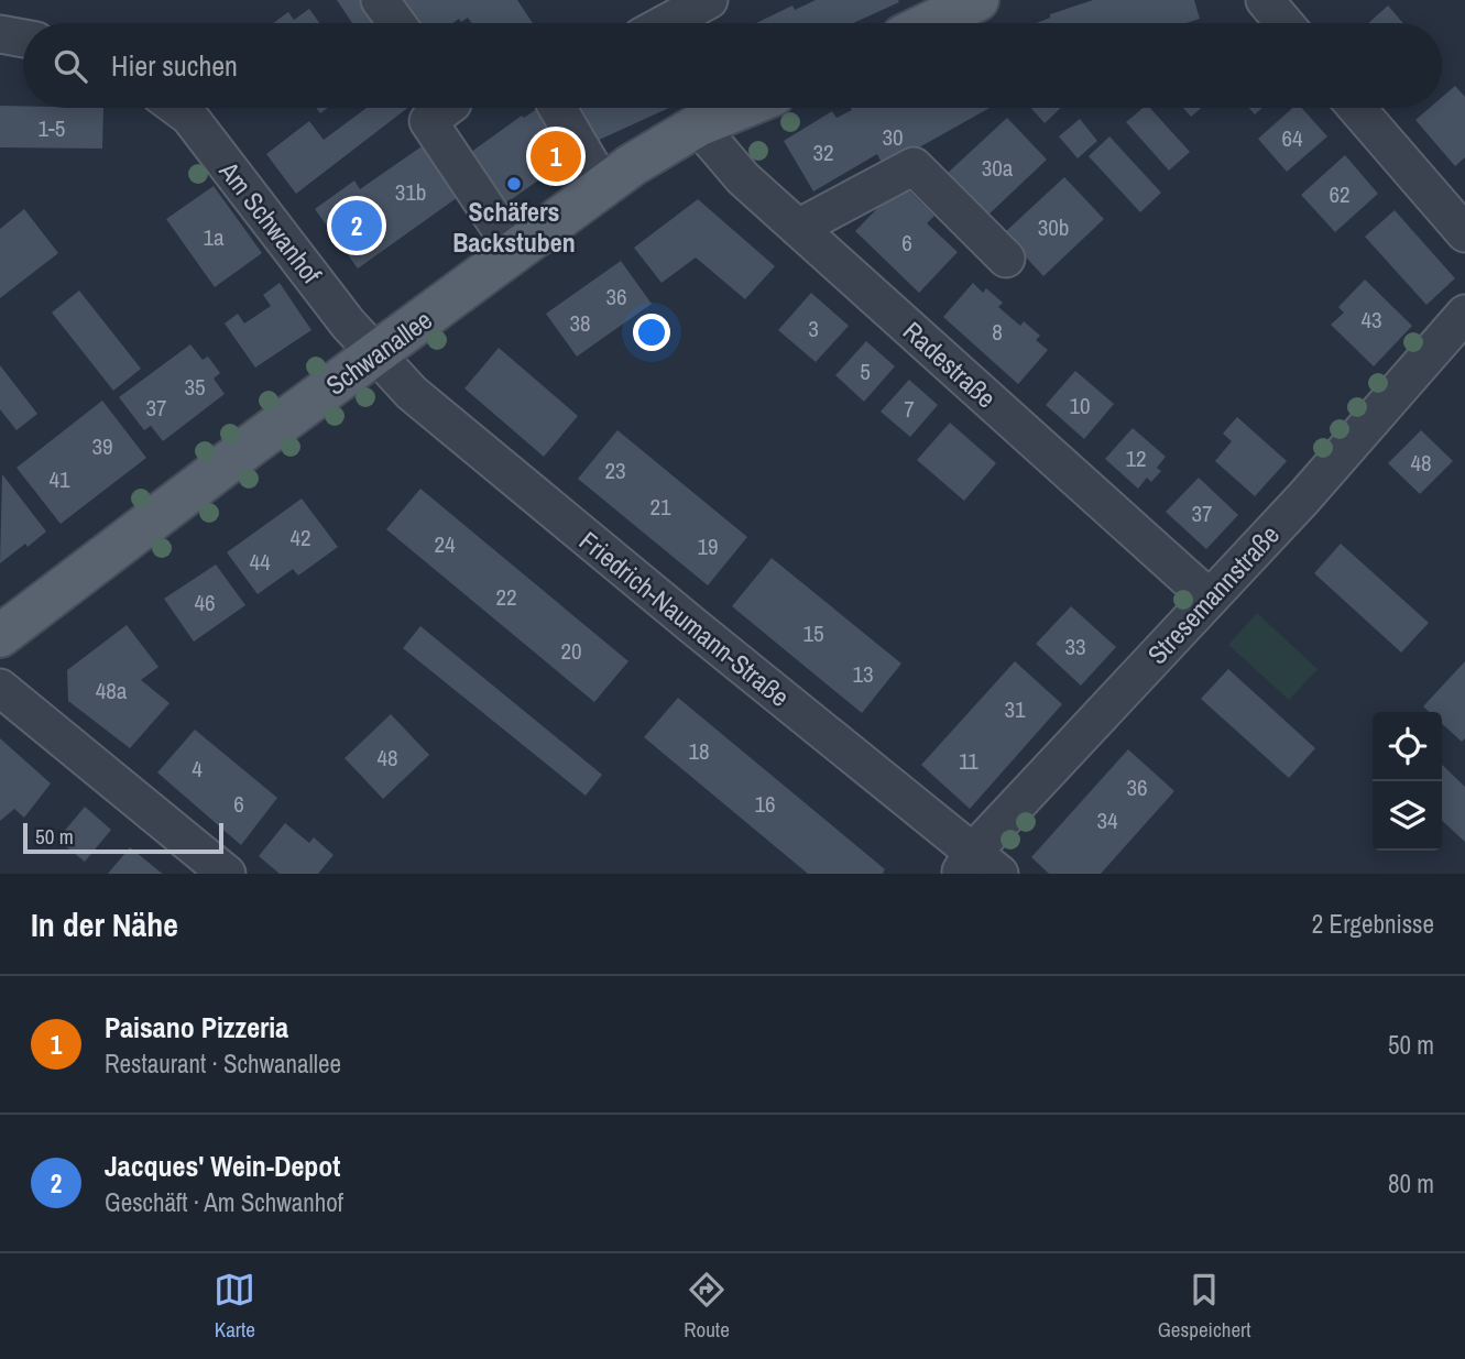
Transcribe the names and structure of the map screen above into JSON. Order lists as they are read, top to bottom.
{
  "streets": {
    "main road": ["Schwanallee"],
    "street": [
      "Am Schwanhof",
      "Radestraße",
      "Stresemannstraße",
      "Friedrich-Naumann-Straße"
    ]
  },
  "crossings": [
    ["Am Schwanhof", "Schwanallee"],
    ["Am Schwanhof", "Friedrich-Naumann-Straße"],
    ["Schwanallee", "Radestraße"],
    ["Schwanallee", "Friedrich-Naumann-Straße"],
    ["Radestraße", "Stresemannstraße"],
    ["Stresemannstraße", "Friedrich-Naumann-Straße"]
  ],
  "places": ["Schäfers Backstuben"],
  "house_numbers": [
    "1-5",
    "30",
    "64",
    "32",
    "30a",
    "31b",
    "62",
    "30b",
    "1a",
    "6",
    "36",
    "43",
    "38",
    "3",
    "8",
    "5",
    "35",
    "10",
    "37",
    "7",
    "39",
    "12",
    "48",
    "23",
    "41",
    "21",
    "37",
    "42",
    "24",
    "19",
    "44",
    "22",
    "46",
    "15",
    "33",
    "20",
    "13",
    "48a",
    "31",
    "18",
    "48",
    "11",
    "4",
    "36",
    "6",
    "16",
    "34"
  ],
  "scale_bar": "50 m",
  "page": {
    "search": "Hier suchen",
    "pins": ["1", "2"],
    "scale": "50 m",
    "heading": ["In der Nähe", "2 Ergebnisse"],
    "list": [
      {
        "mark": "1",
        "name": "Paisano Pizzeria",
        "note": "Restaurant · Schwanallee",
        "value": "50 m"
      },
      {
        "mark": "2",
        "name": "Jacques' Wein-Depot",
        "note": "Geschäft · Am Schwanhof",
        "value": "80 m"
      }
    ],
    "nav": ["Karte", "Route", "Gespeichert"]
  }
}
